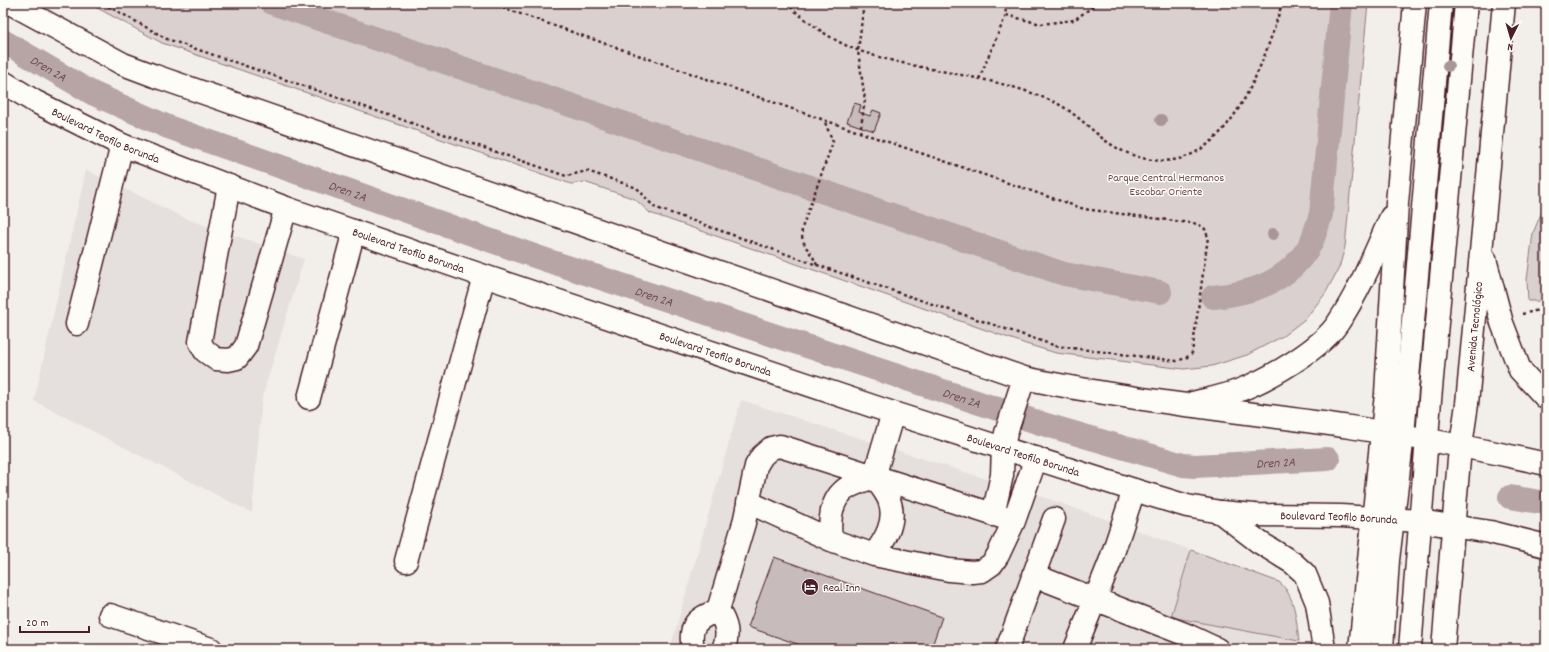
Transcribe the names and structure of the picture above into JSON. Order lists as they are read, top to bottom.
{
  "streets": {
    "main road": ["Boulevard Teofilo Borunda", "Avenida Tecnológico"]
  },
  "crossings": [
    ["Boulevard Teofilo Borunda", "Avenida Tecnológico"]
  ],
  "water": ["Dren 2A"],
  "parks": ["Parque Central Hermanos Escobar Oriente"],
  "places": {
    "hotel": ["Real Inn"]
  },
  "scale_bar": "20 m",
  "north": "bottom"
}
